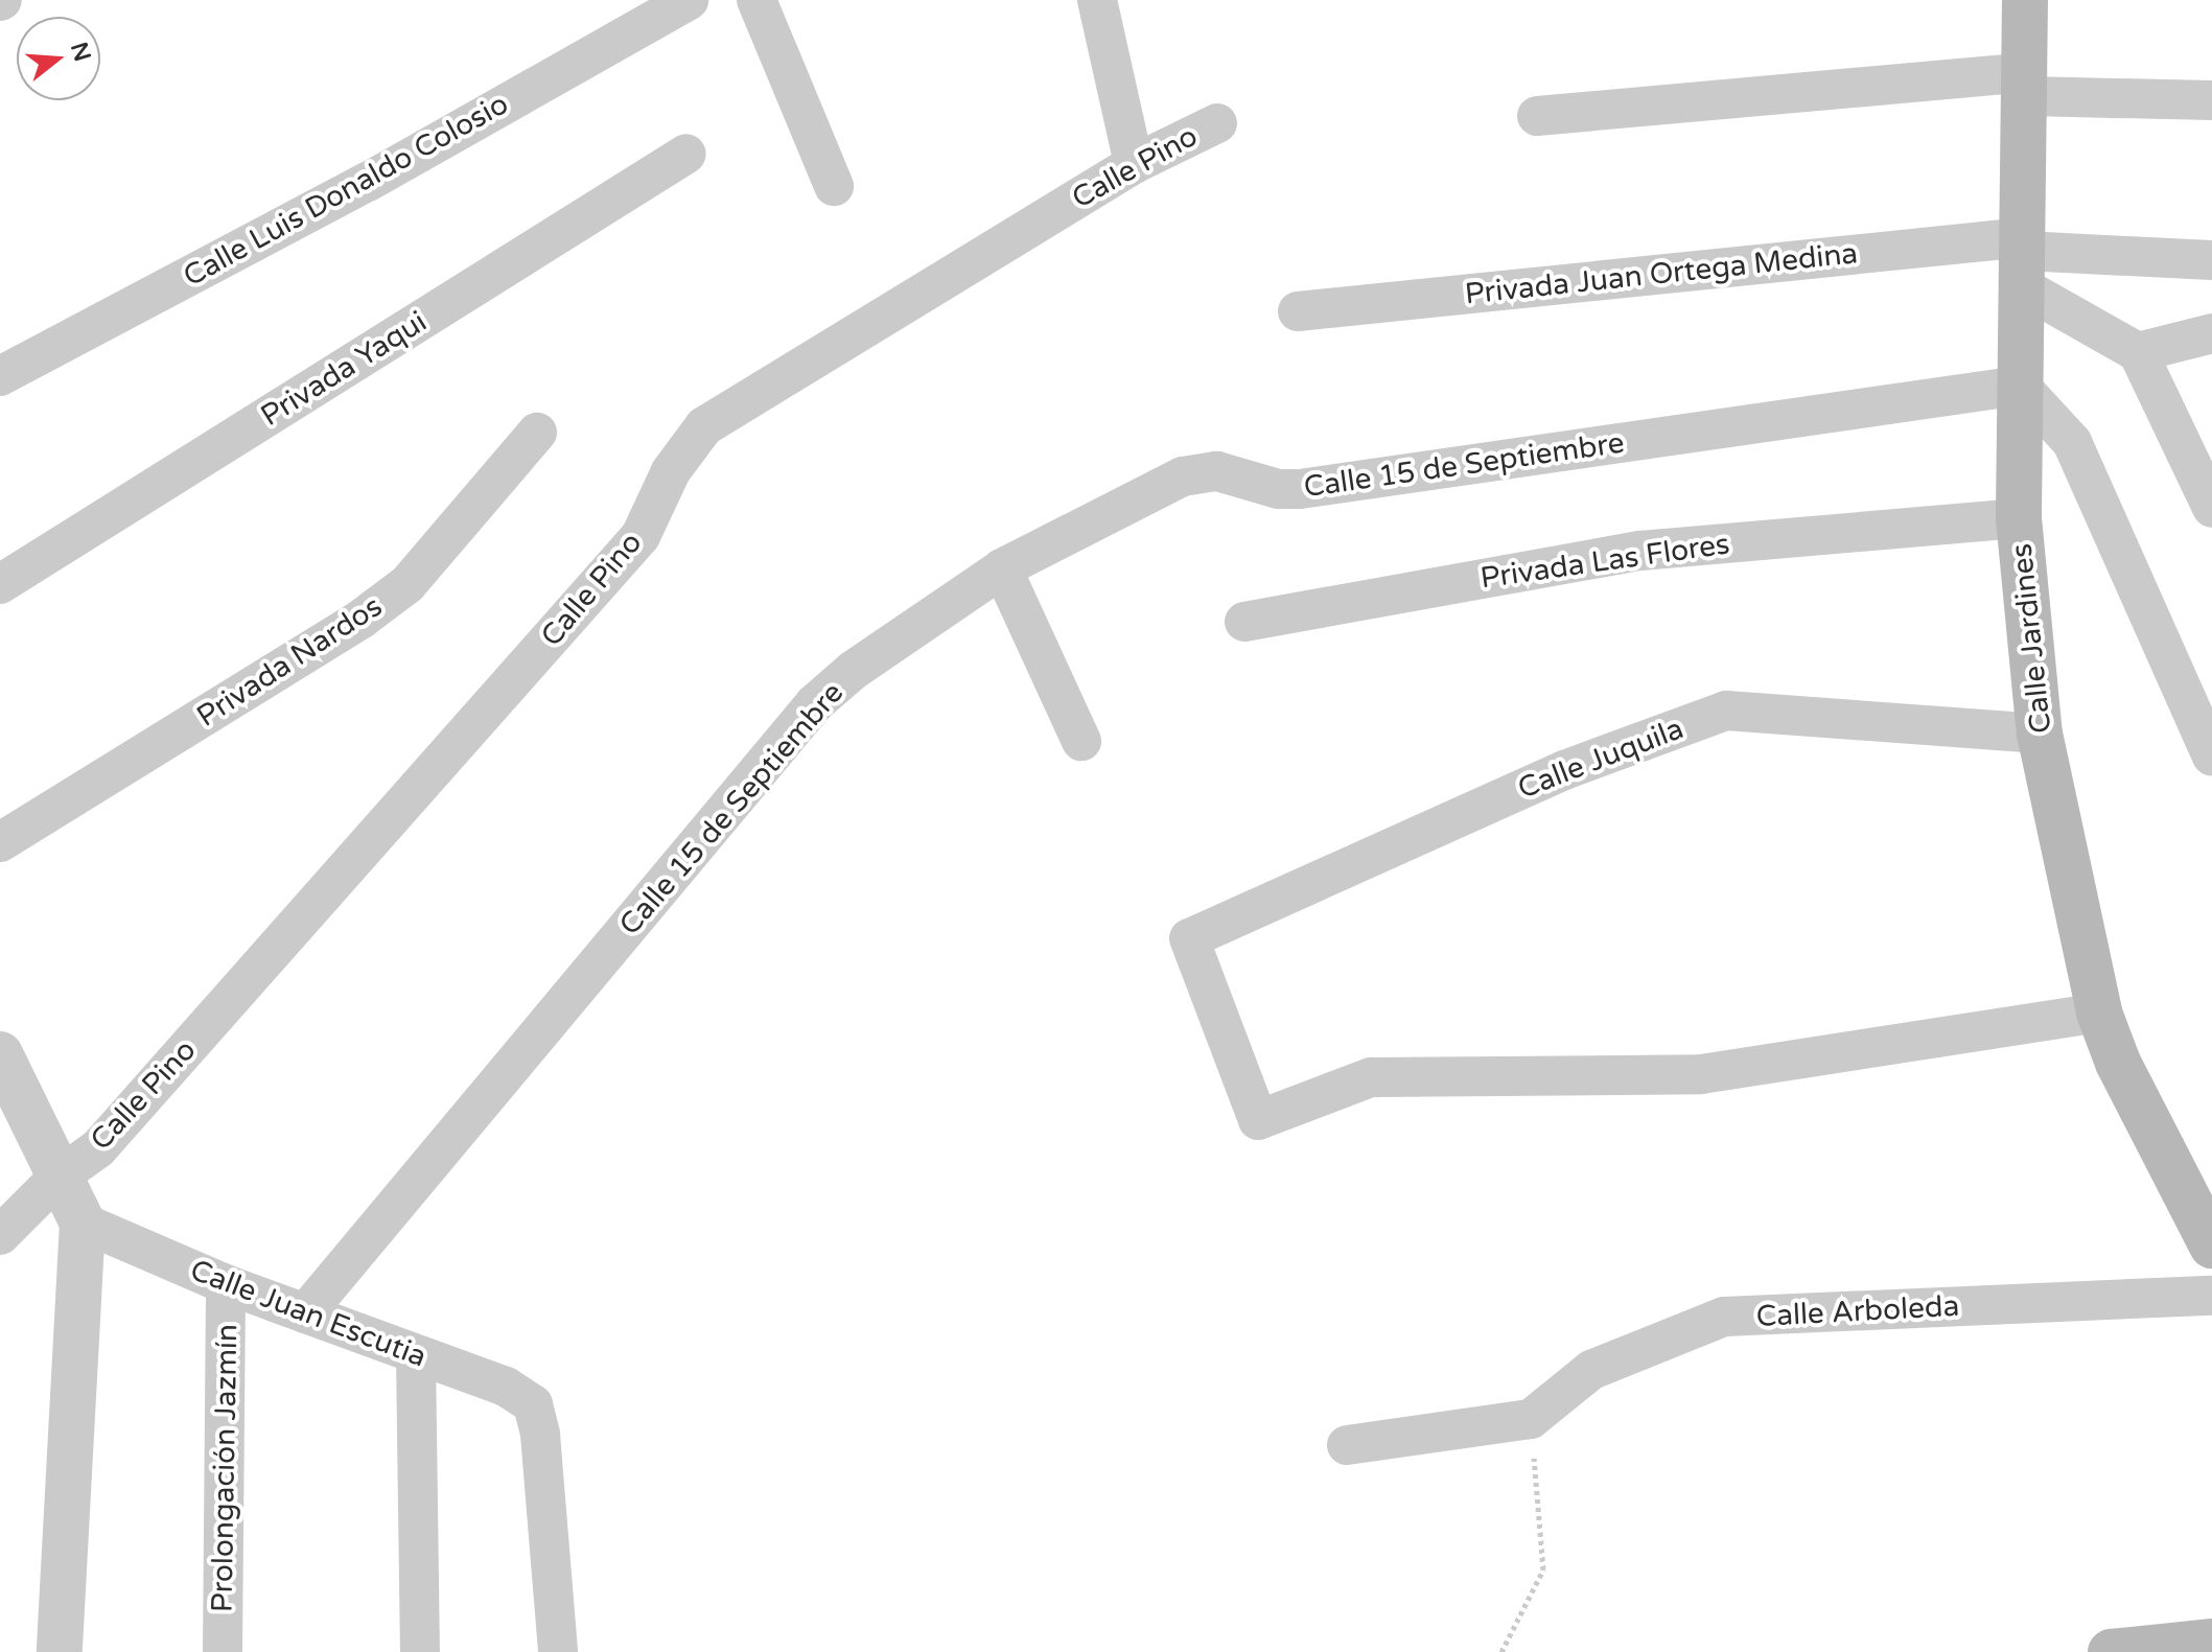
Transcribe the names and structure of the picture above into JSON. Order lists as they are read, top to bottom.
{
  "streets": {
    "main road": ["Calle Jardines"],
    "street": [
      "Calle Pino",
      "Calle Luis Donaldo Colosio",
      "Privada Juan Ortega Medina",
      "Privada Yaqui",
      "Calle 15 de Septiembre",
      "Privada Las Flores",
      "Privada Nardos",
      "Calle Juquila",
      "Calle Arboleda",
      "Calle Juan Escutia",
      "Prolongación Jazmín"
    ]
  },
  "crossings": [
    ["Privada Juan Ortega Medina", "Calle Jardines"],
    ["Calle 15 de Septiembre", "Calle Jardines"],
    ["Calle 15 de Septiembre", "Calle Juan Escutia"],
    ["Privada Las Flores", "Calle Jardines"],
    ["Calle Jardines", "Calle Juquila"],
    ["Calle Juan Escutia", "Prolongación Jazmín"]
  ],
  "north": "right"
}
